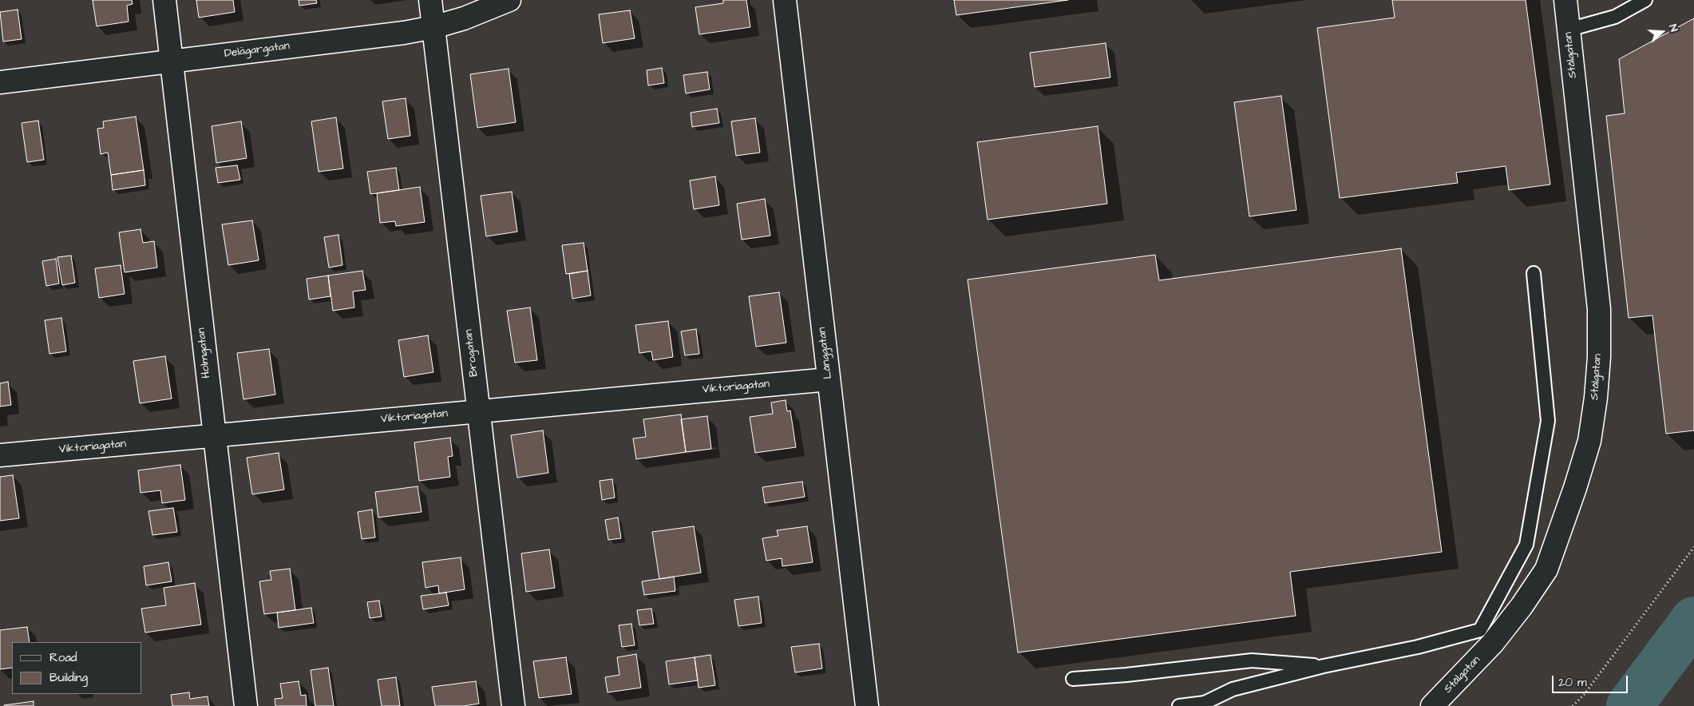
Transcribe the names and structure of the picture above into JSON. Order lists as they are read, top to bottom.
{
  "streets": {
    "street": [
      "Delägargatan",
      "Stålgatan",
      "Holmgatan",
      "Brogatan",
      "Långgatan",
      "Viktoriagatan"
    ]
  },
  "crossings": [
    ["Delägargatan", "Holmgatan"],
    ["Delägargatan", "Brogatan"],
    ["Holmgatan", "Viktoriagatan"],
    ["Brogatan", "Viktoriagatan"],
    ["Långgatan", "Viktoriagatan"]
  ],
  "legend": ["Road", "Building"],
  "scale_bar": "20 m",
  "north": "right"
}
